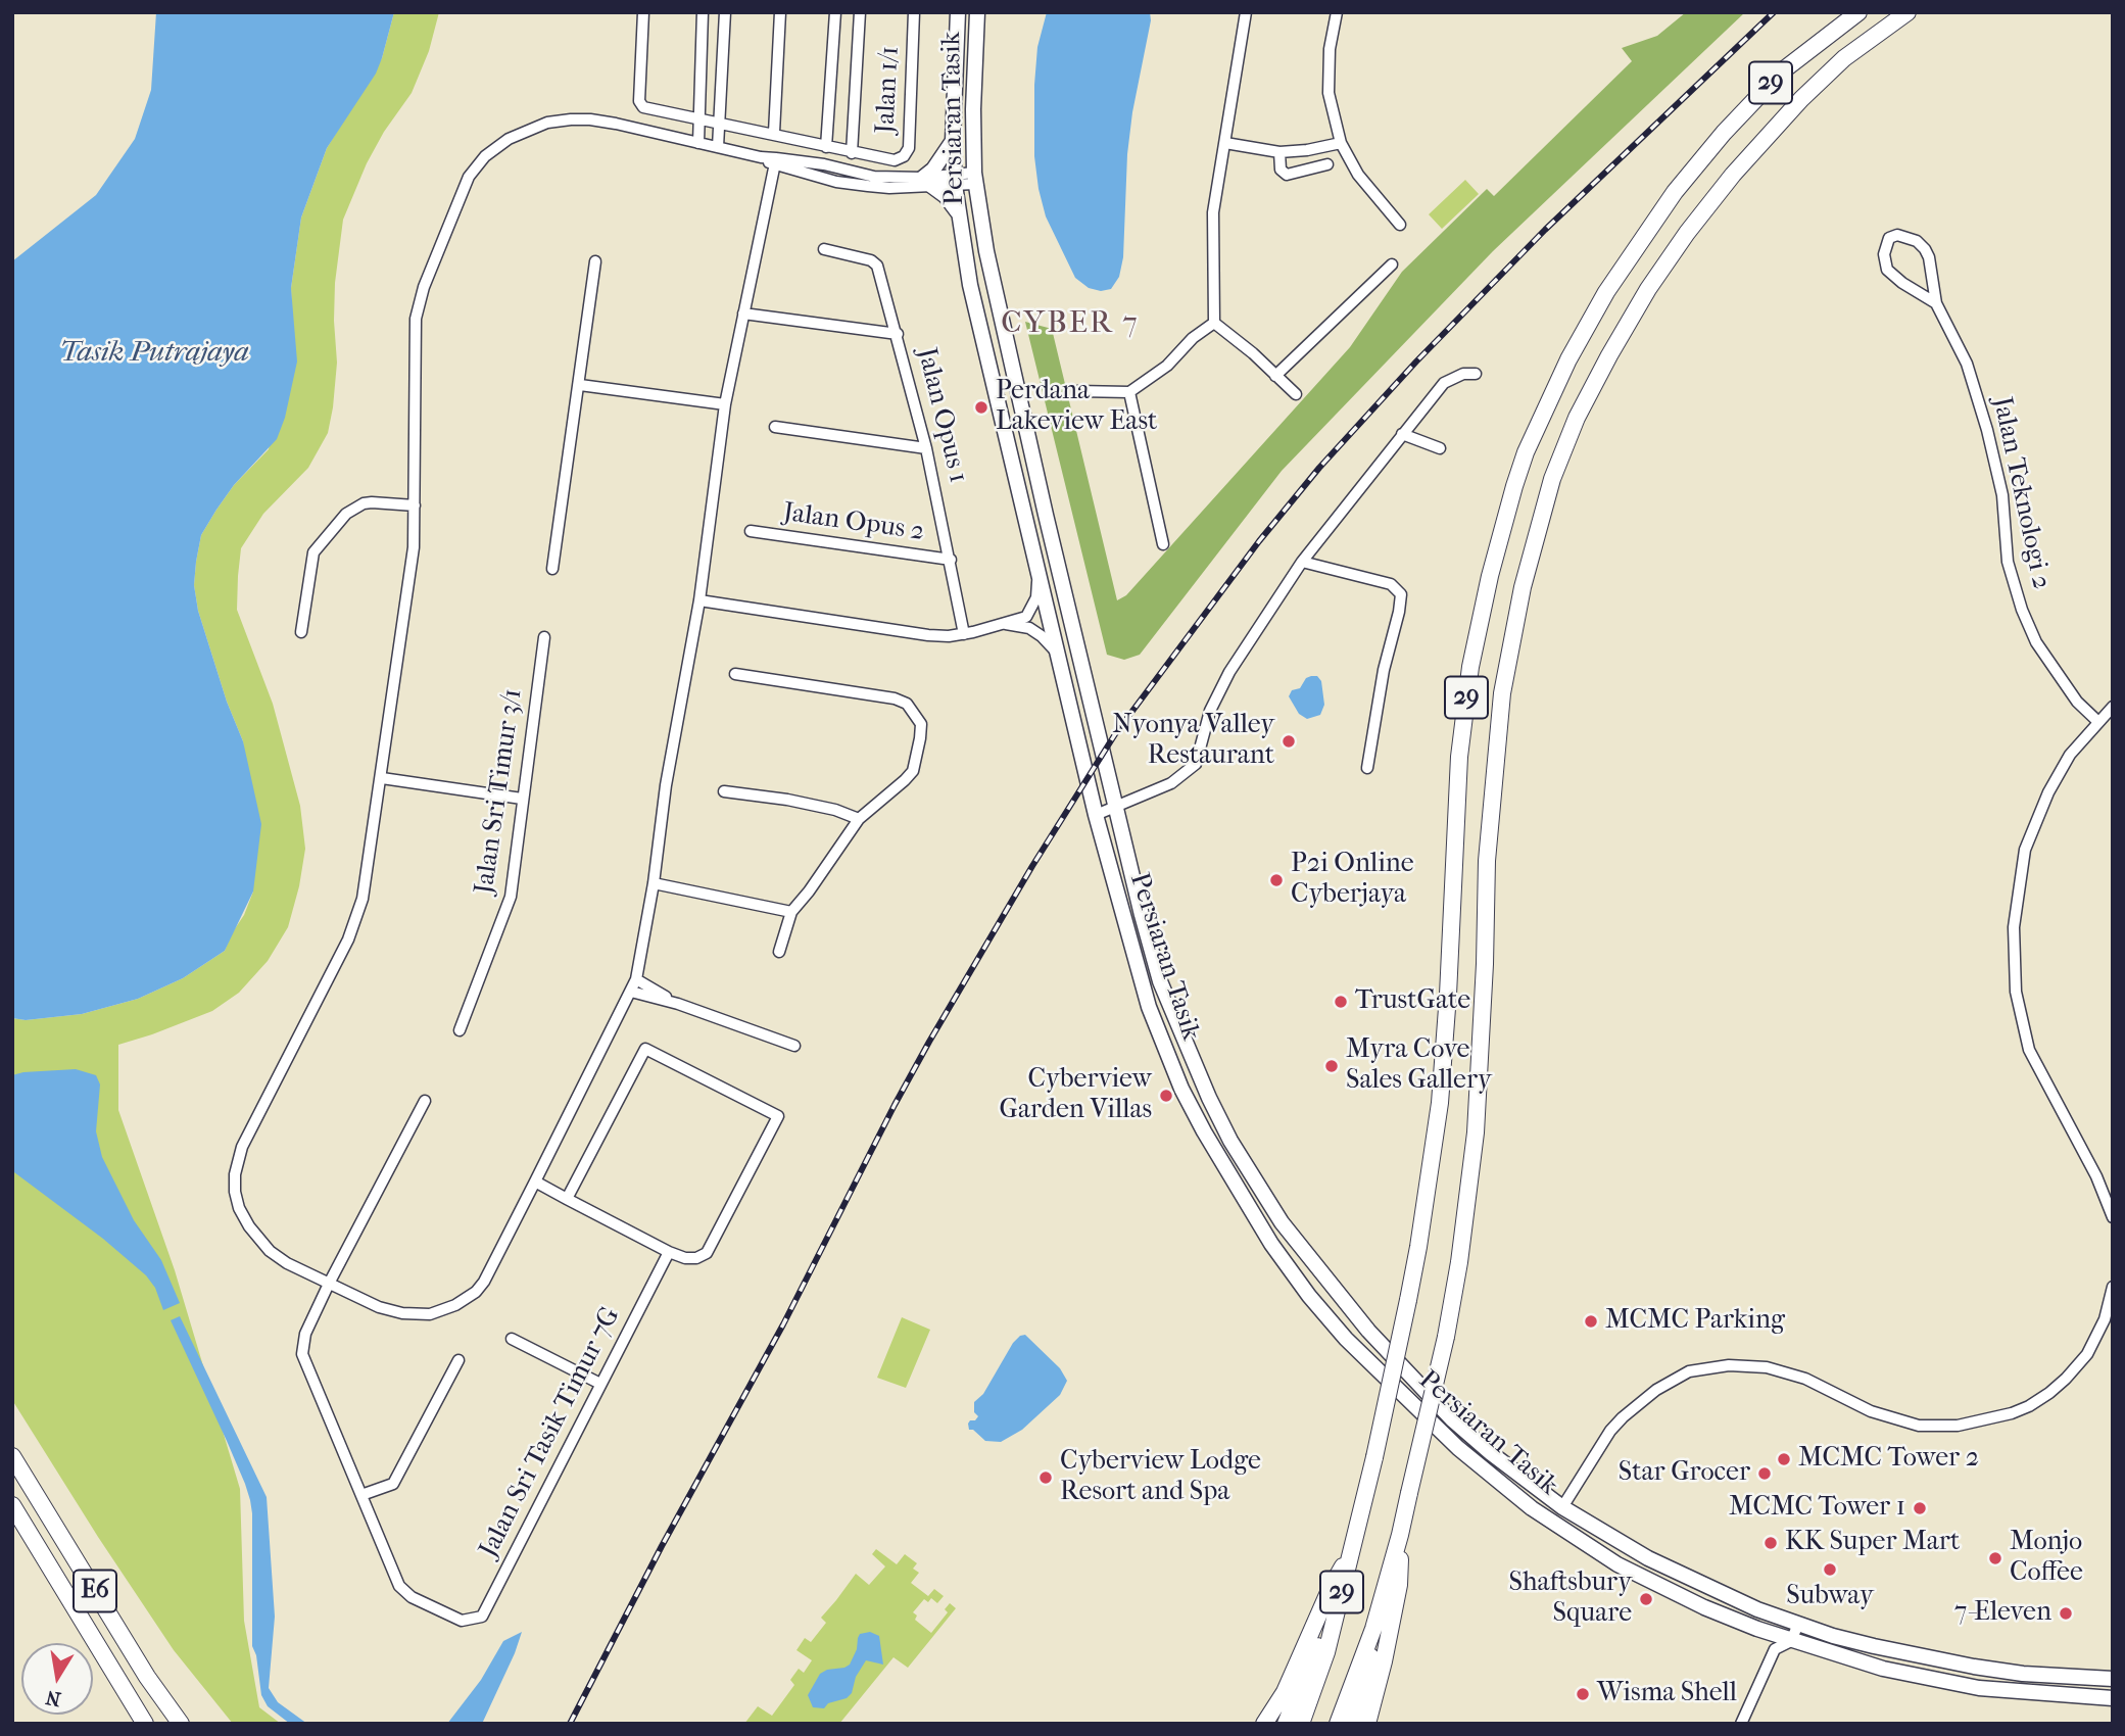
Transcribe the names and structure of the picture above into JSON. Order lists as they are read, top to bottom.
{
  "streets": {
    "highway": ["29", "E6"],
    "main road": ["Persiaran Tasik"],
    "street": [
      "Jalan 1/1",
      "Jalan Opus 1",
      "Jalan Teknologi 2",
      "Jalan Opus 2",
      "Jalan Sri Timur 3/1",
      "Jalan Sri Tasik Timur 7G"
    ]
  },
  "crossings": [
    ["Jalan Opus 1", "Jalan Opus 2"]
  ],
  "districts": ["CYBER 7"],
  "water": ["Tasik Putrajaya"],
  "places": [
    "Perdana Lakeview East",
    "Nyonya Valley Restaurant",
    "P2i Online Cyberjaya",
    "TrustGate",
    "Myra Cove Sales Gallery",
    "Cyberview Garden Villas",
    "MCMC Parking",
    "MCMC Tower 2",
    "Star Grocer",
    "Cyberview Lodge Resort and Spa",
    "MCMC Tower 1",
    "KK Super Mart",
    "Monjo Coffee",
    "Subway",
    "Shaftsbury Square",
    "7-Eleven",
    "Wisma Shell"
  ],
  "north": "bottom"
}
